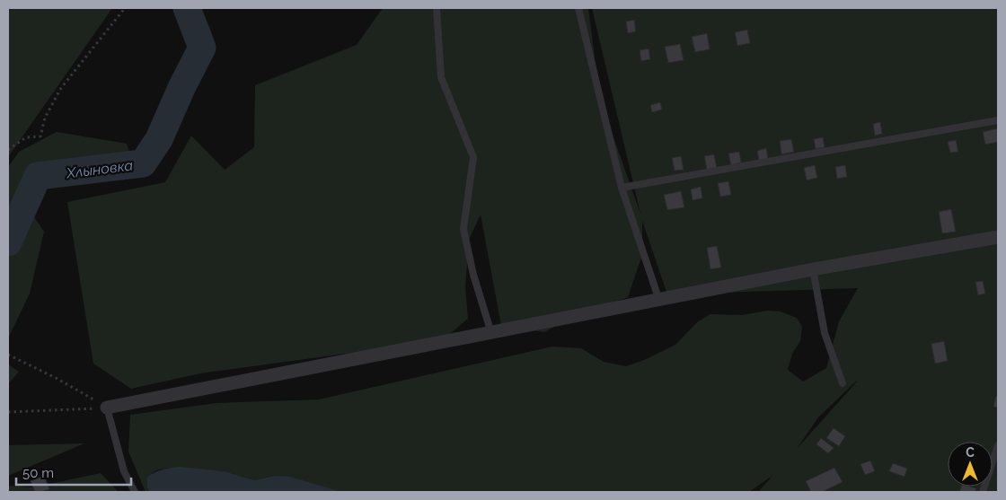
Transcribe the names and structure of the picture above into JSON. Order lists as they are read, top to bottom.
{
  "water": ["Хлыновка"],
  "scale_bar": "50 m",
  "north": "top"
}
